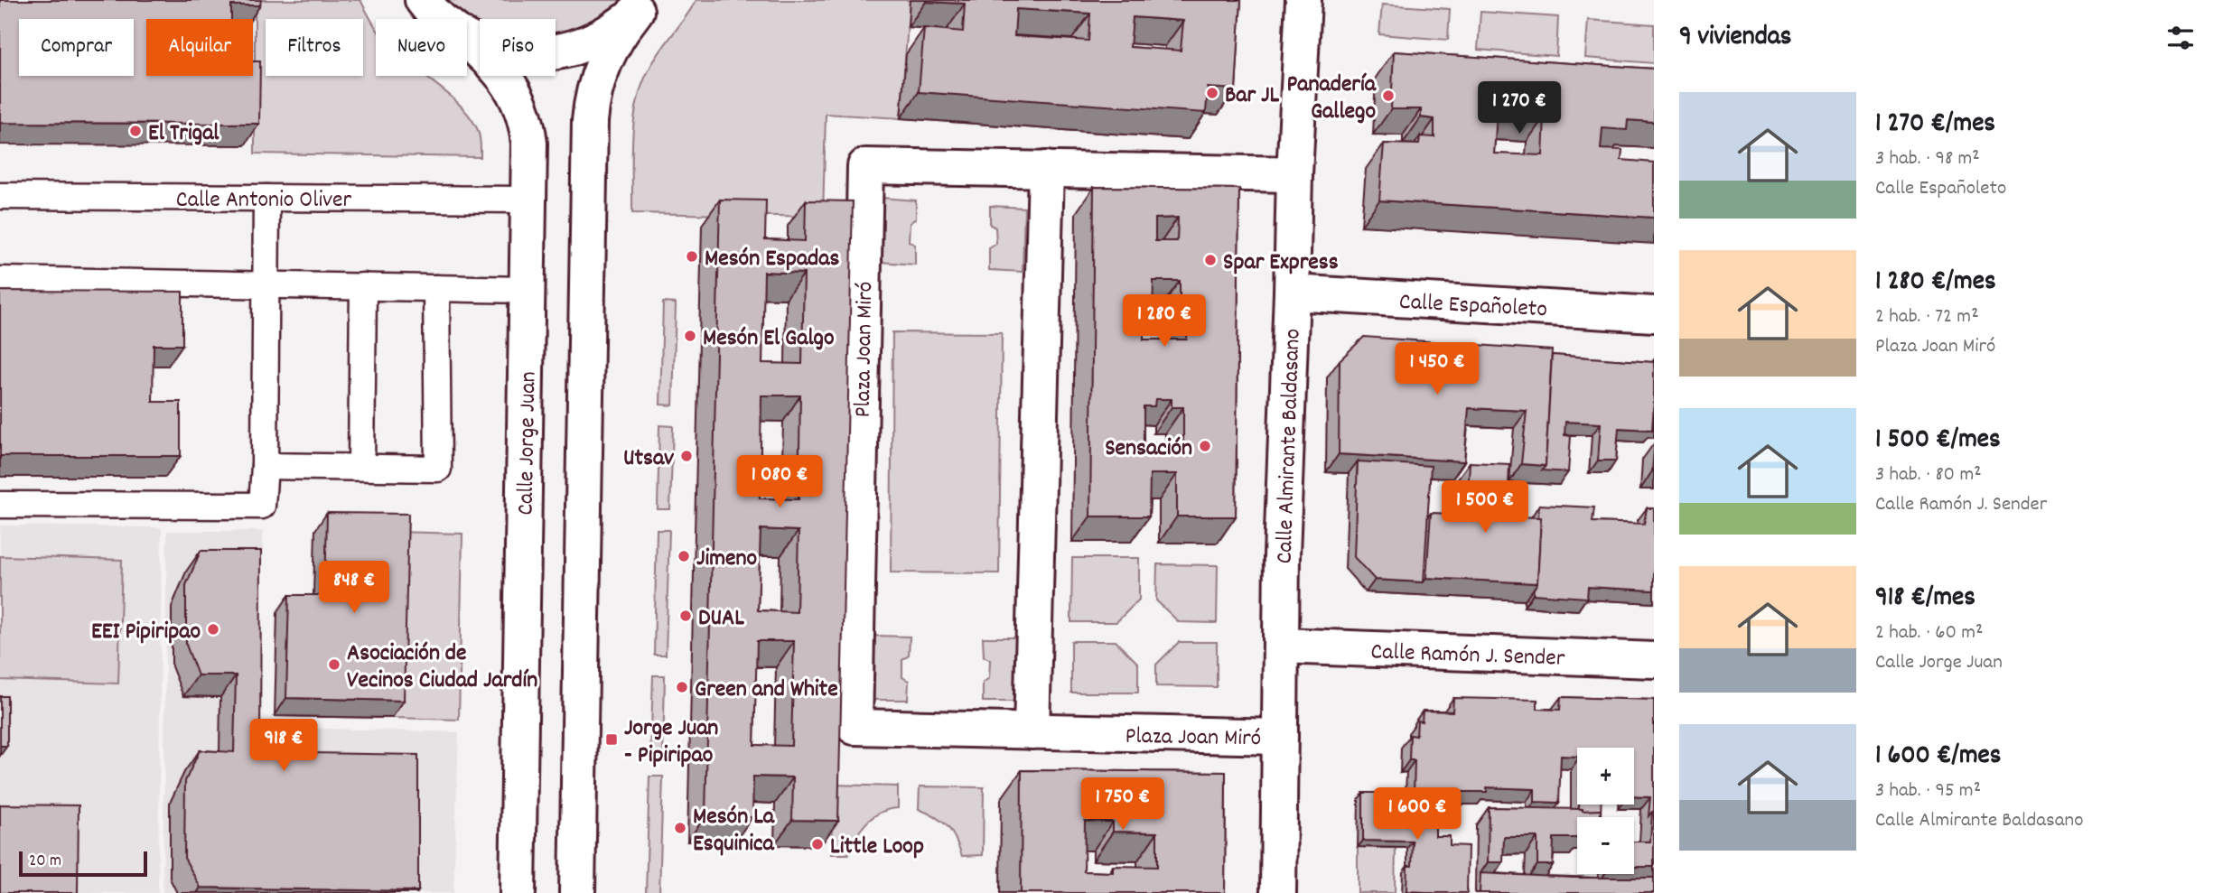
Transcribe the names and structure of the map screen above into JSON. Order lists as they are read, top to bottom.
{
  "streets": {
    "street": [
      "Calle Españoleto",
      "Plaza Joan Miró",
      "Calle Jorge Juan",
      "Calle Almirante Baldasano",
      "Calle Ramón J. Sender"
    ],
    "lane": ["Calle Antonio Oliver"]
  },
  "crossings": [
    ["Calle Antonio Oliver", "Calle Jorge Juan"],
    ["Calle Españoleto", "Calle Almirante Baldasano"],
    ["Plaza Joan Miró", "Calle Almirante Baldasano"],
    ["Calle Almirante Baldasano", "Calle Ramón J. Sender"]
  ],
  "places": {
    "other": [
      "Bar JL",
      "Panadería Gallego",
      "El Trigal",
      "Mesón Espadas",
      "Spar Express",
      "Mesón El Galgo",
      "Sensación",
      "Utsav",
      "Jimeno",
      "DUAL",
      "EEI Pipiripao",
      "Asociación de Vecinos Ciudad Jardín",
      "Green and White",
      "Mesón La Esquinica",
      "Little Loop"
    ],
    "transit": ["Jorge Juan - Pipiripao"]
  },
  "scale_bar": "20 m",
  "page": {
    "heading": "9 viviendas",
    "chip": [
      "Comprar",
      "Alquilar",
      "Filtros",
      "Nuevo",
      "Piso"
    ],
    "list": [
      {
        "name": "1 270 €/mes",
        "note": "3 hab. · 98 m² · Calle Españoleto"
      },
      {
        "name": "1 280 €/mes",
        "note": "2 hab. · 72 m² · Plaza Joan Miró"
      },
      {
        "name": "1 500 €/mes",
        "note": "3 hab. · 80 m² · Calle Ramón J. Sender"
      },
      {
        "name": "918 €/mes",
        "note": "2 hab. · 60 m² · Calle Jorge Juan"
      },
      {
        "name": "1 600 €/mes",
        "note": "3 hab. · 95 m² · Calle Almirante Baldasano"
      }
    ],
    "price": [
      "1 270 €",
      "1 280 €",
      "1 450 €",
      "1 080 €",
      "1 500 €",
      "848 €",
      "918 €",
      "1 750 €",
      "1 600 €"
    ],
    "map_buttons": ["+", "−"],
    "scale": "20 m"
  }
}
